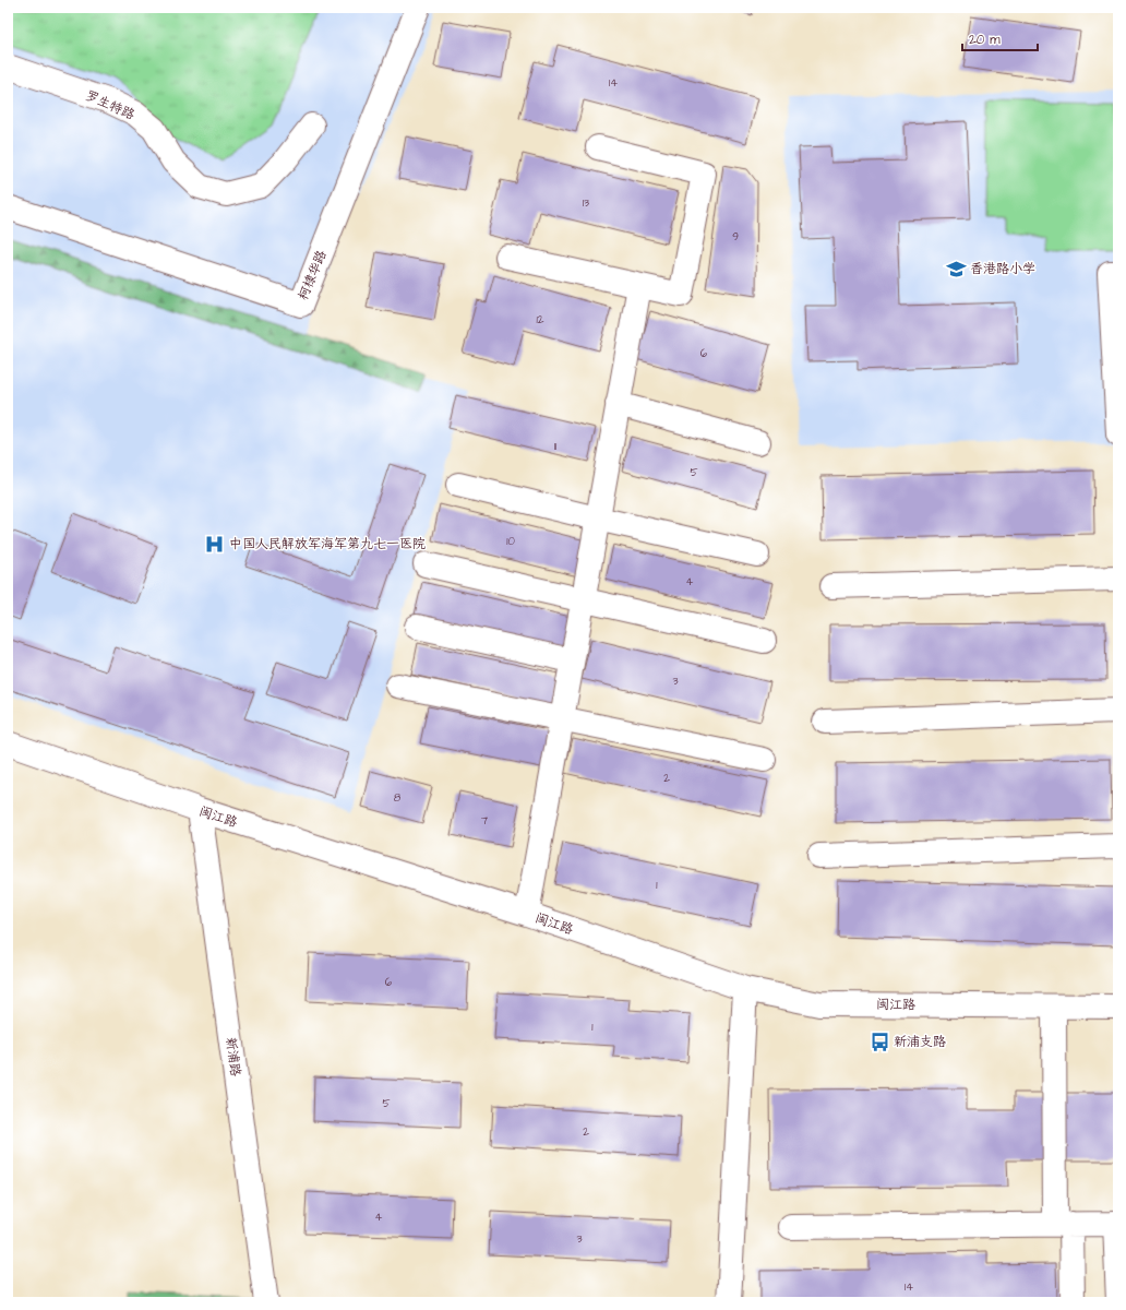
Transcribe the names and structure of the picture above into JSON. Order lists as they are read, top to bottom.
{
  "streets": {
    "street": [
      "罗生特路",
      "柯棣华路",
      "闽江路",
      "新浦路"
    ]
  },
  "crossings": [
    ["闽江路", "新浦路"]
  ],
  "places": {
    "school or university": ["香港路小学"],
    "hospital": ["中国人民解放军海军第九七一医院"],
    "bus stop": ["新浦支路"]
  },
  "house_numbers": [
    "14",
    "13",
    "9",
    "12",
    "6",
    "11",
    "5",
    "10",
    "4",
    "3",
    "2",
    "8",
    "7",
    "1",
    "6",
    "1",
    "5",
    "2",
    "4",
    "3",
    "14"
  ],
  "scale_bar": "20 m"
}
